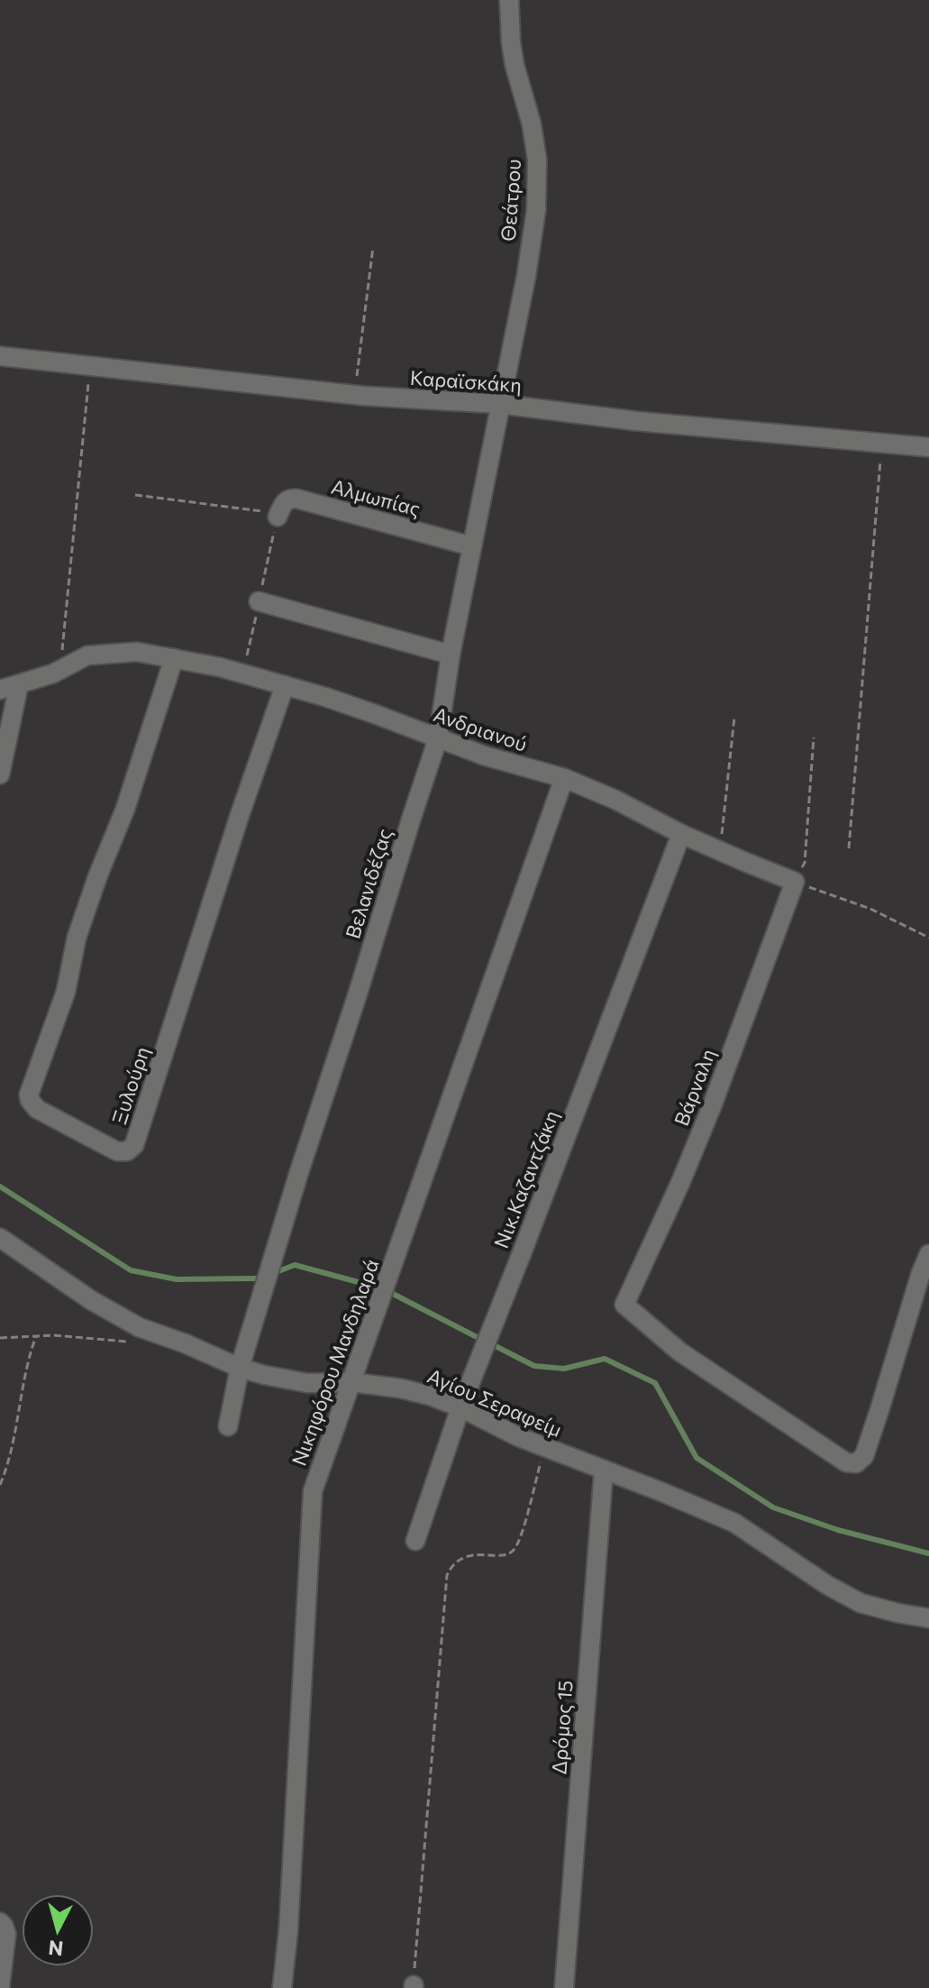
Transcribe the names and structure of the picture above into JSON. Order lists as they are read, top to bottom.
{
  "streets": {
    "street": [
      "Θεάτρου",
      "Καραϊσκάκη",
      "Αλμωπίας",
      "Ανδριανού",
      "Βελανιδέζας",
      "Ξυλούρη",
      "Βάρναλη",
      "Νικ.Καζαντζάκη",
      "Νικηφόρου Μανδηλαρά",
      "Αγίου Σεραφείμ",
      "Δρόμος 15"
    ]
  },
  "crossings": [
    ["Θεάτρου", "Καραϊσκάκη"],
    ["Θεάτρου", "Βελανιδέζας"],
    ["Καραϊσκάκη", "Βελανιδέζας"],
    ["Αλμωπίας", "Βελανιδέζας"],
    ["Ανδριανού", "Βελανιδέζας"],
    ["Ανδριανού", "Ξυλούρη"],
    ["Ανδριανού", "Βάρναλη"],
    ["Ανδριανού", "Νικ.Καζαντζάκη"],
    ["Ανδριανού", "Νικηφόρου Μανδηλαρά"],
    ["Βελανιδέζας", "Αγίου Σεραφείμ"],
    ["Νικ.Καζαντζάκη", "Αγίου Σεραφείμ"],
    ["Νικηφόρου Μανδηλαρά", "Αγίου Σεραφείμ"],
    ["Αγίου Σεραφείμ", "Δρόμος 15"]
  ],
  "north": "bottom"
}
